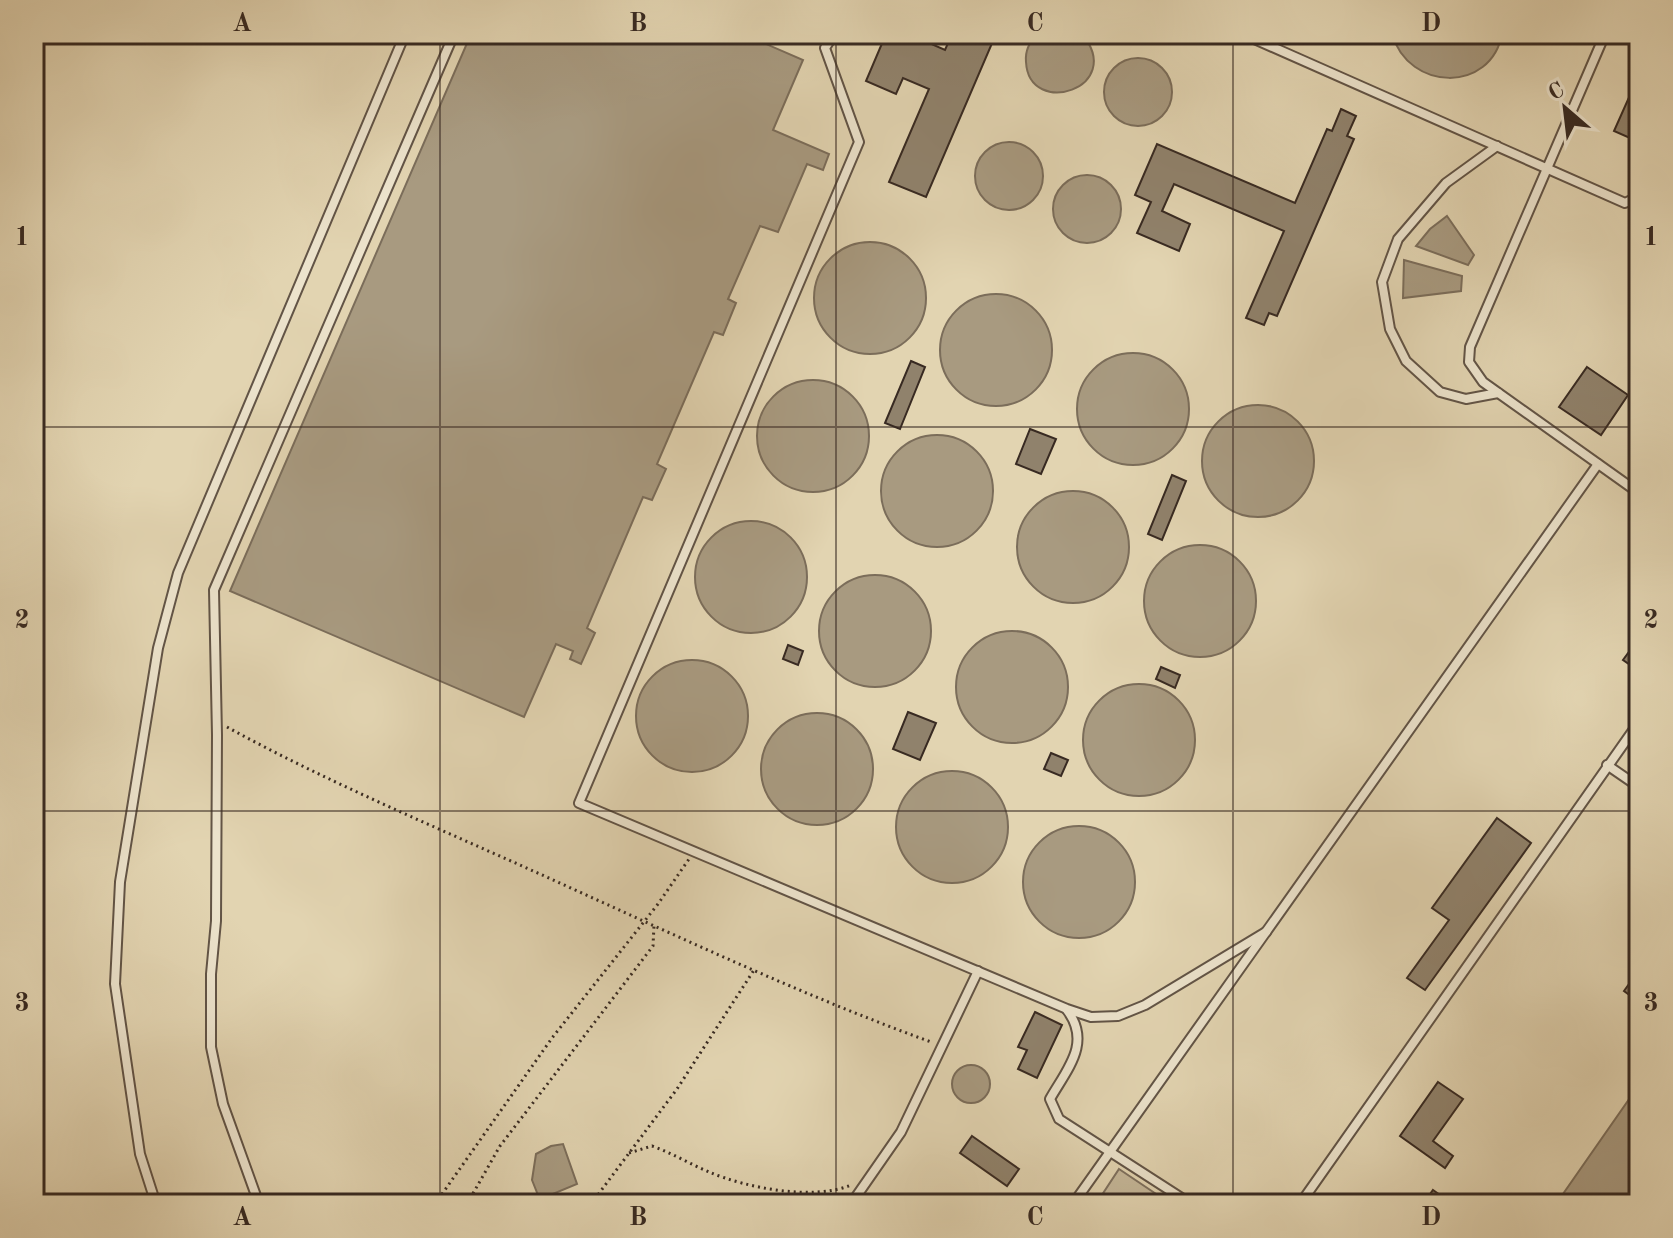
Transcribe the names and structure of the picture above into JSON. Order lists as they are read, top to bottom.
{
  "north": "top left",
  "grid": {
    "columns": [
      "A",
      "B",
      "C",
      "D"
    ],
    "rows": ["1", "2", "3"]
  }
}
